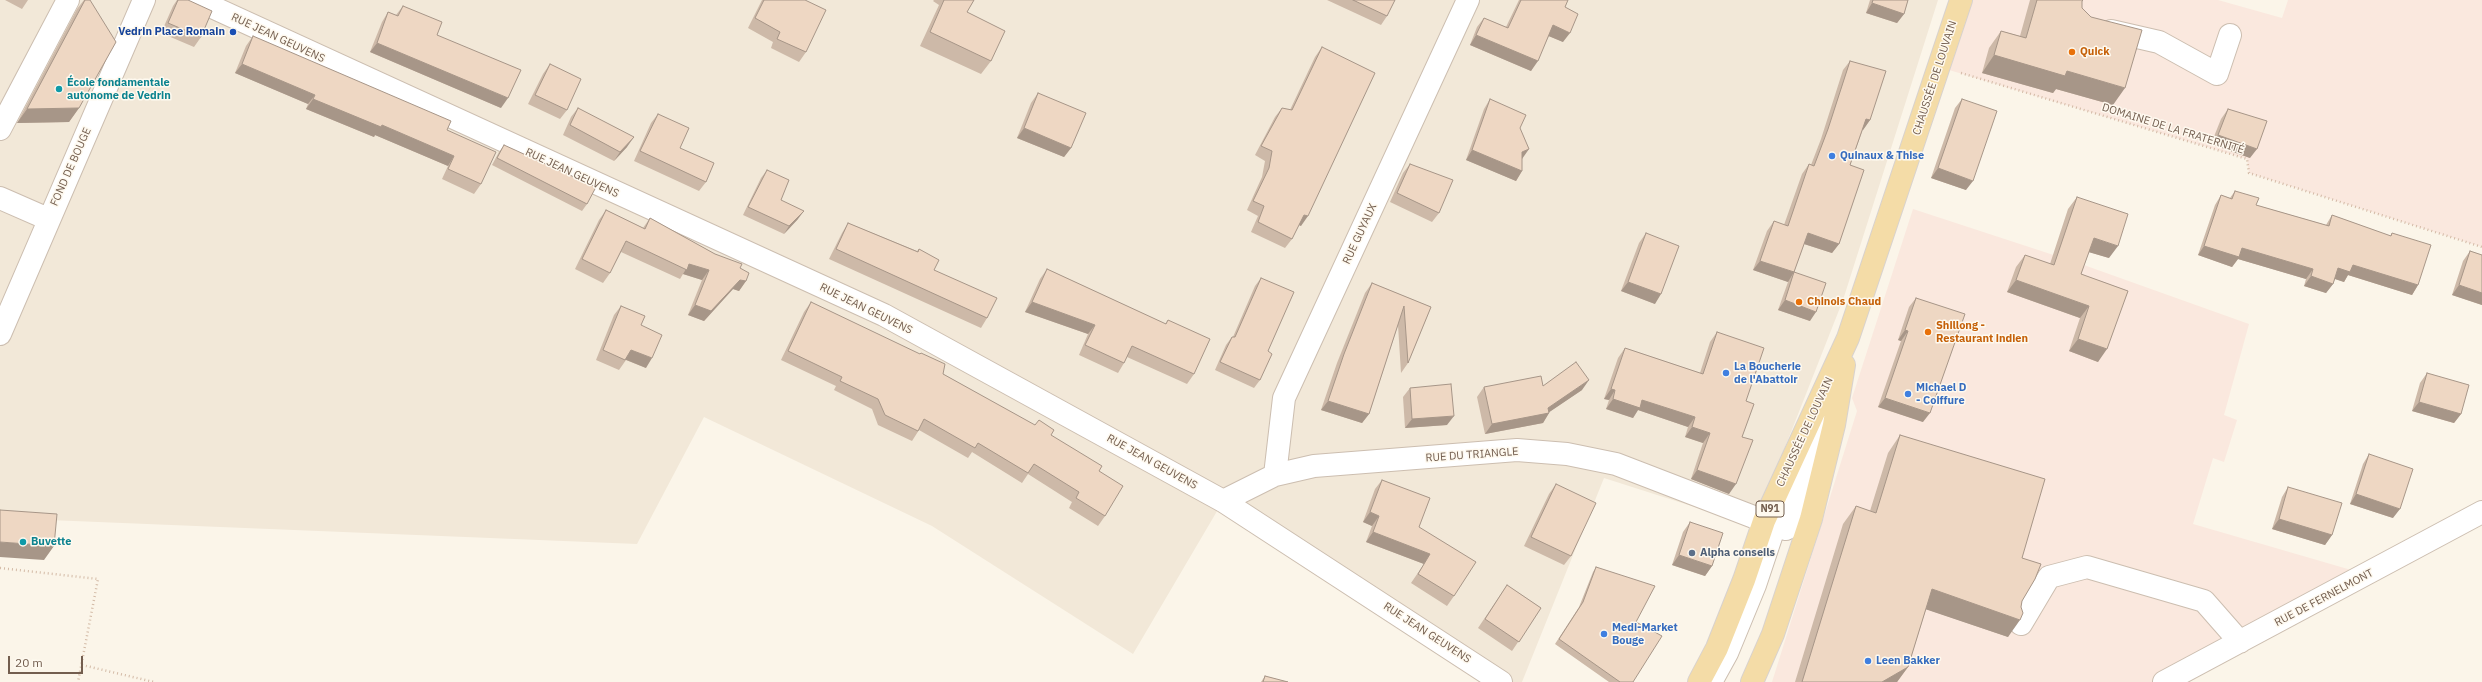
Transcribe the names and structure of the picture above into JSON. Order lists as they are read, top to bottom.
{
  "streets": {
    "main road": ["CHAUSSÉE DE LOUVAIN", "N91"],
    "street": [
      "RUE JEAN GEUVENS",
      "FOND DE BOUGE",
      "RUE GUYAUX",
      "RUE DU TRIANGLE",
      "RUE DE FERNELMONT"
    ],
    "path": ["DOMAINE DE LA FRATERNITÉ"]
  },
  "crossings": [
    ["RUE JEAN GEUVENS", "RUE DU TRIANGLE"],
    ["CHAUSSÉE DE LOUVAIN", "DOMAINE DE LA FRATERNITÉ"],
    ["CHAUSSÉE DE LOUVAIN", "RUE DU TRIANGLE"],
    ["RUE GUYAUX", "RUE DU TRIANGLE"]
  ],
  "places": [
    "Vedrin Place Romain",
    "Quick",
    "École fondamentale autonome de Vedrin",
    "Quinaux & Thise",
    "Chinois Chaud",
    "Shillong - Restaurant indien",
    "La Boucherie de l'Abattoir",
    "Michael D - Coiffure",
    "Buvette",
    "Alpha conseils",
    "Medi-Market Bouge",
    "Leen Bakker"
  ],
  "scale_bar": "20 m"
}
